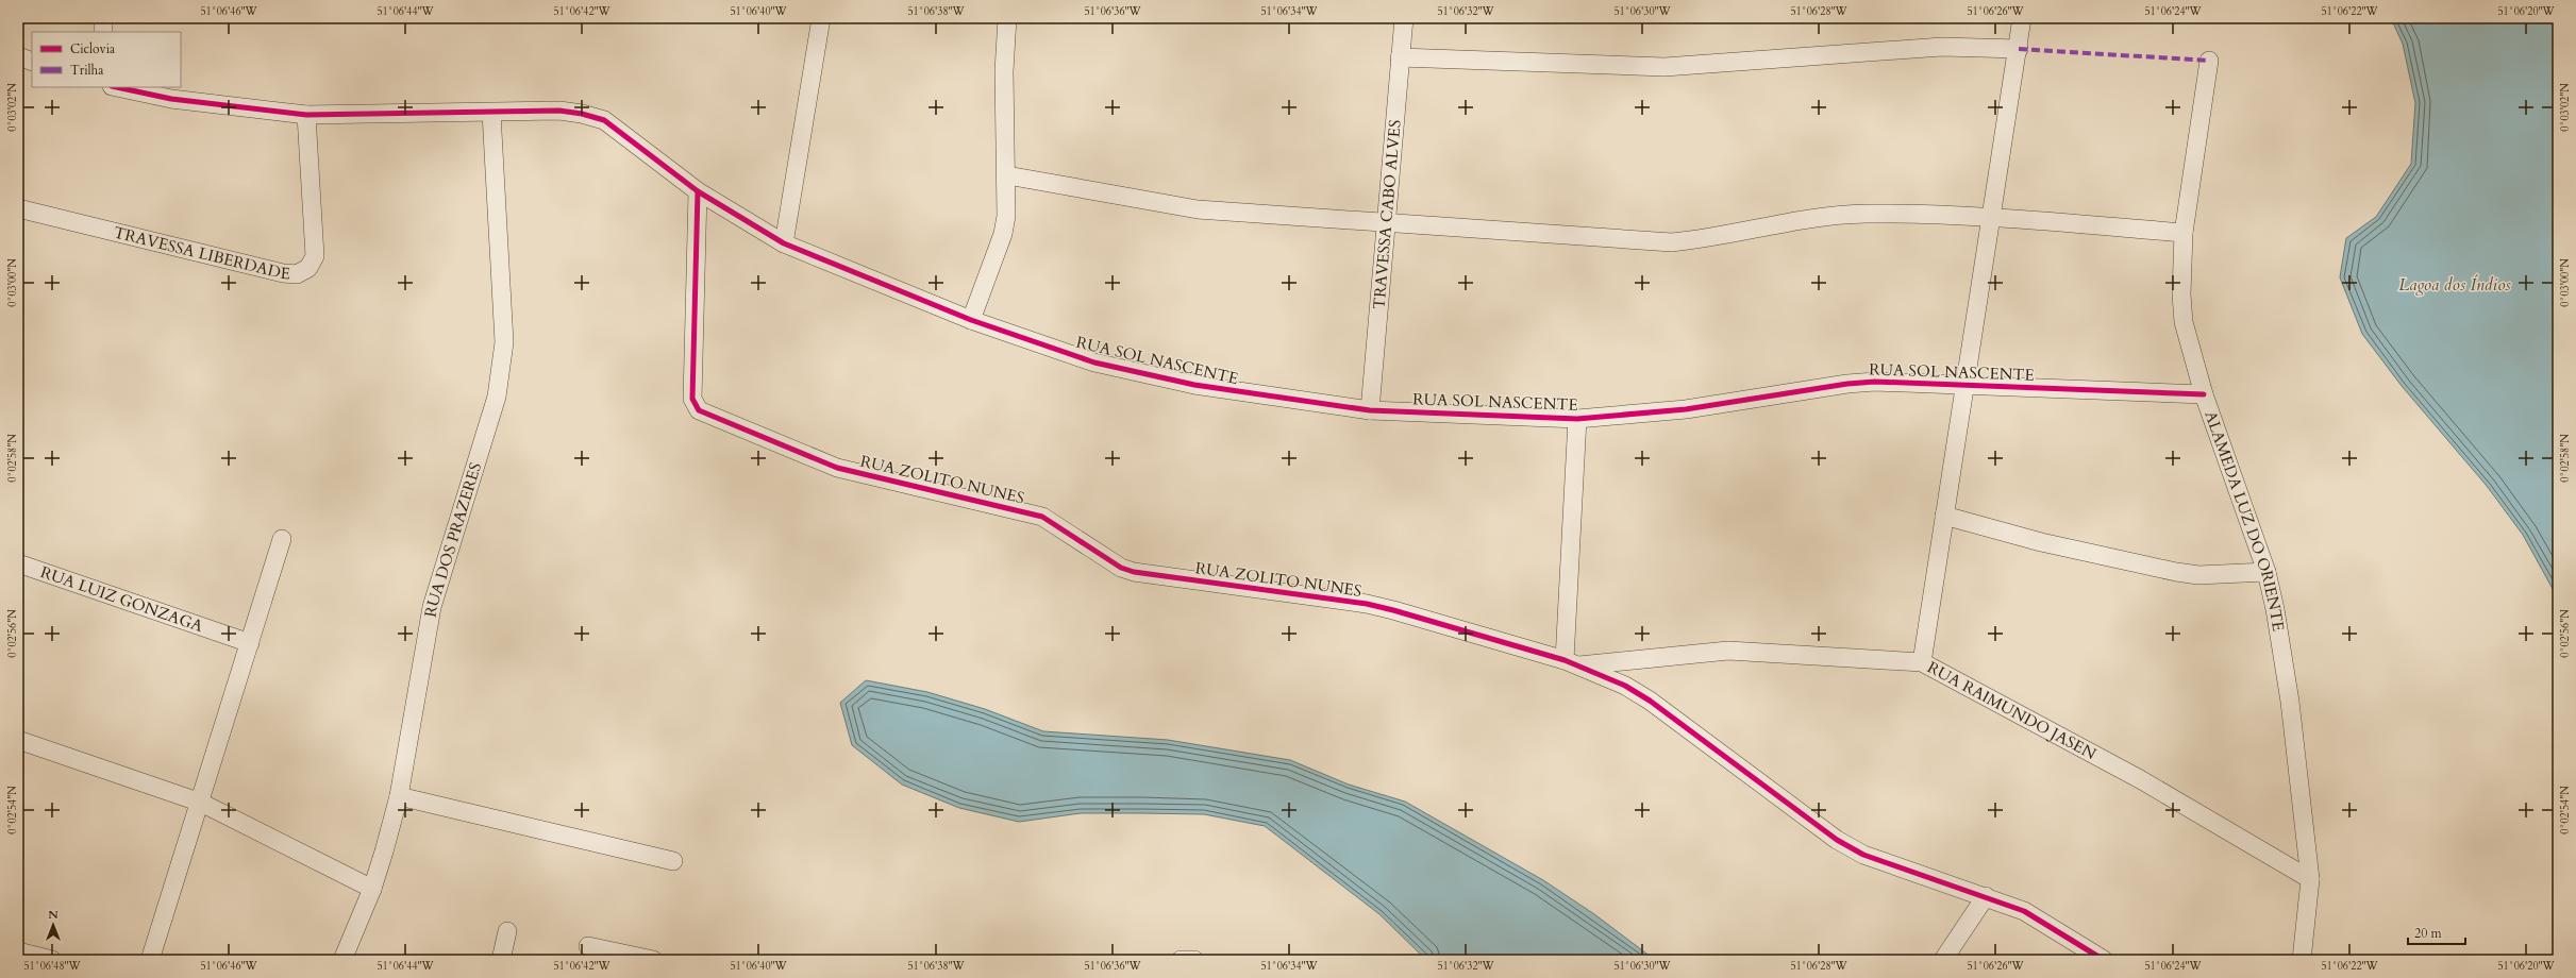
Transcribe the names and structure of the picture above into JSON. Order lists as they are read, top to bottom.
{
  "streets": {
    "street": [
      "TRAVESSA CABO ALVES",
      "TRAVESSA LIBERDADE",
      "RUA SOL NASCENTE",
      "RUA ZOLITO NUNES",
      "ALAMEDA LUZ DO ORIENTE",
      "RUA DOS PRAZERES",
      "RUA LUIZ GONZAGA",
      "RUA RAIMUNDO JASEN"
    ]
  },
  "crossings": [
    ["TRAVESSA CABO ALVES", "RUA SOL NASCENTE"],
    ["TRAVESSA LIBERDADE", "RUA SOL NASCENTE"],
    ["RUA SOL NASCENTE", "RUA ZOLITO NUNES"],
    ["RUA SOL NASCENTE", "ALAMEDA LUZ DO ORIENTE"],
    ["RUA SOL NASCENTE", "RUA DOS PRAZERES"],
    ["RUA ZOLITO NUNES", "RUA RAIMUNDO JASEN"],
    ["ALAMEDA LUZ DO ORIENTE", "RUA RAIMUNDO JASEN"]
  ],
  "water": ["Lagoa dos Índios"],
  "legend": ["Ciclovia", "Trilha"],
  "scale_bar": "20 m",
  "north": "top",
  "coordinates": [
    "51°06'46\"W",
    "51°06'44\"W",
    "51°06'42\"W",
    "51°06'40\"W",
    "51°06'38\"W",
    "51°06'36\"W",
    "51°06'34\"W",
    "51°06'32\"W",
    "51°06'30\"W",
    "51°06'28\"W",
    "51°06'26\"W",
    "51°06'24\"W",
    "51°06'22\"W",
    "51°06'20\"W",
    "0°03'02\"N",
    "0°03'00\"N",
    "0°02'58\"N",
    "0°02'56\"N",
    "0°02'54\"N",
    "51°06'48\"W"
  ]
}
